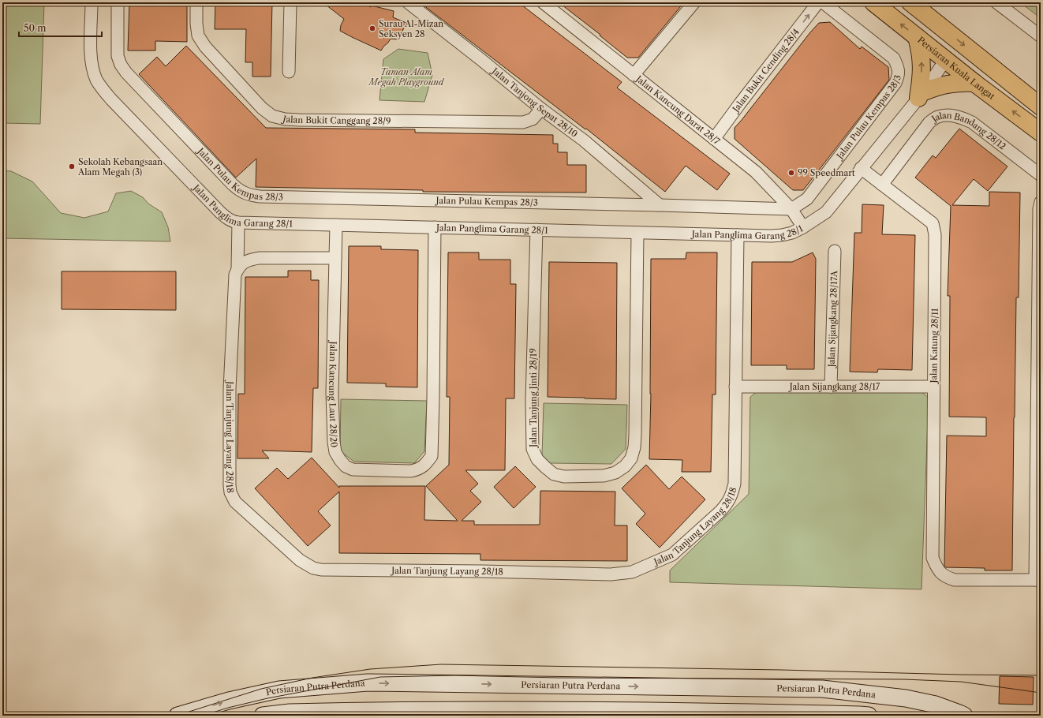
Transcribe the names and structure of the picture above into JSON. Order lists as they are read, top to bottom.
{
  "streets": {
    "main road": ["Persiaran Kuala Langat", "Persiaran Putra Perdana"],
    "street": [
      "Jalan Bukit Cending 28/4",
      "Jalan Tanjong Sepat 28/10",
      "Jalan Kancung Darat 28/7",
      "Jalan Pulau Kempas 28/3",
      "Jalan Bukit Canggang 28/9",
      "Jalan Bandang 28/12",
      "Jalan Panglima Garang 28/1",
      "Jalan Sijangkang 28/17A",
      "Jalan Katung 28/11",
      "Jalan Sijangkang 28/17",
      "Jalan Kancung Laut 28/20",
      "Jalan Tanjung Jinti 28/19",
      "Jalan Tanjung Layang 28/18"
    ]
  },
  "crossings": [
    ["Persiaran Kuala Langat", "Jalan Panglima Garang 28/1"],
    ["Jalan Bukit Cending 28/4", "Jalan Kancung Darat 28/7"],
    ["Jalan Tanjong Sepat 28/10", "Jalan Pulau Kempas 28/3"],
    ["Jalan Tanjong Sepat 28/10", "Jalan Bukit Canggang 28/9"],
    ["Jalan Kancung Darat 28/7", "Jalan Pulau Kempas 28/3"],
    ["Jalan Kancung Darat 28/7", "Jalan Panglima Garang 28/1"],
    ["Jalan Bandang 28/12", "Jalan Katung 28/11"],
    ["Jalan Panglima Garang 28/1", "Jalan Katung 28/11"],
    ["Jalan Panglima Garang 28/1", "Jalan Kancung Laut 28/20"],
    ["Jalan Panglima Garang 28/1", "Jalan Tanjung Jinti 28/19"],
    ["Jalan Panglima Garang 28/1", "Jalan Tanjung Layang 28/18"],
    ["Jalan Sijangkang 28/17A", "Jalan Sijangkang 28/17"],
    ["Jalan Katung 28/11", "Jalan Sijangkang 28/17"],
    ["Jalan Sijangkang 28/17", "Jalan Tanjung Layang 28/18"]
  ],
  "parks": ["Taman Alam Megah Playground"],
  "places": ["Surau Al-Mizan Seksyen 28", "Sekolah Kebangsaan Alam Megah (3)", "99 Speedmart"],
  "scale_bar": "50 m"
}
